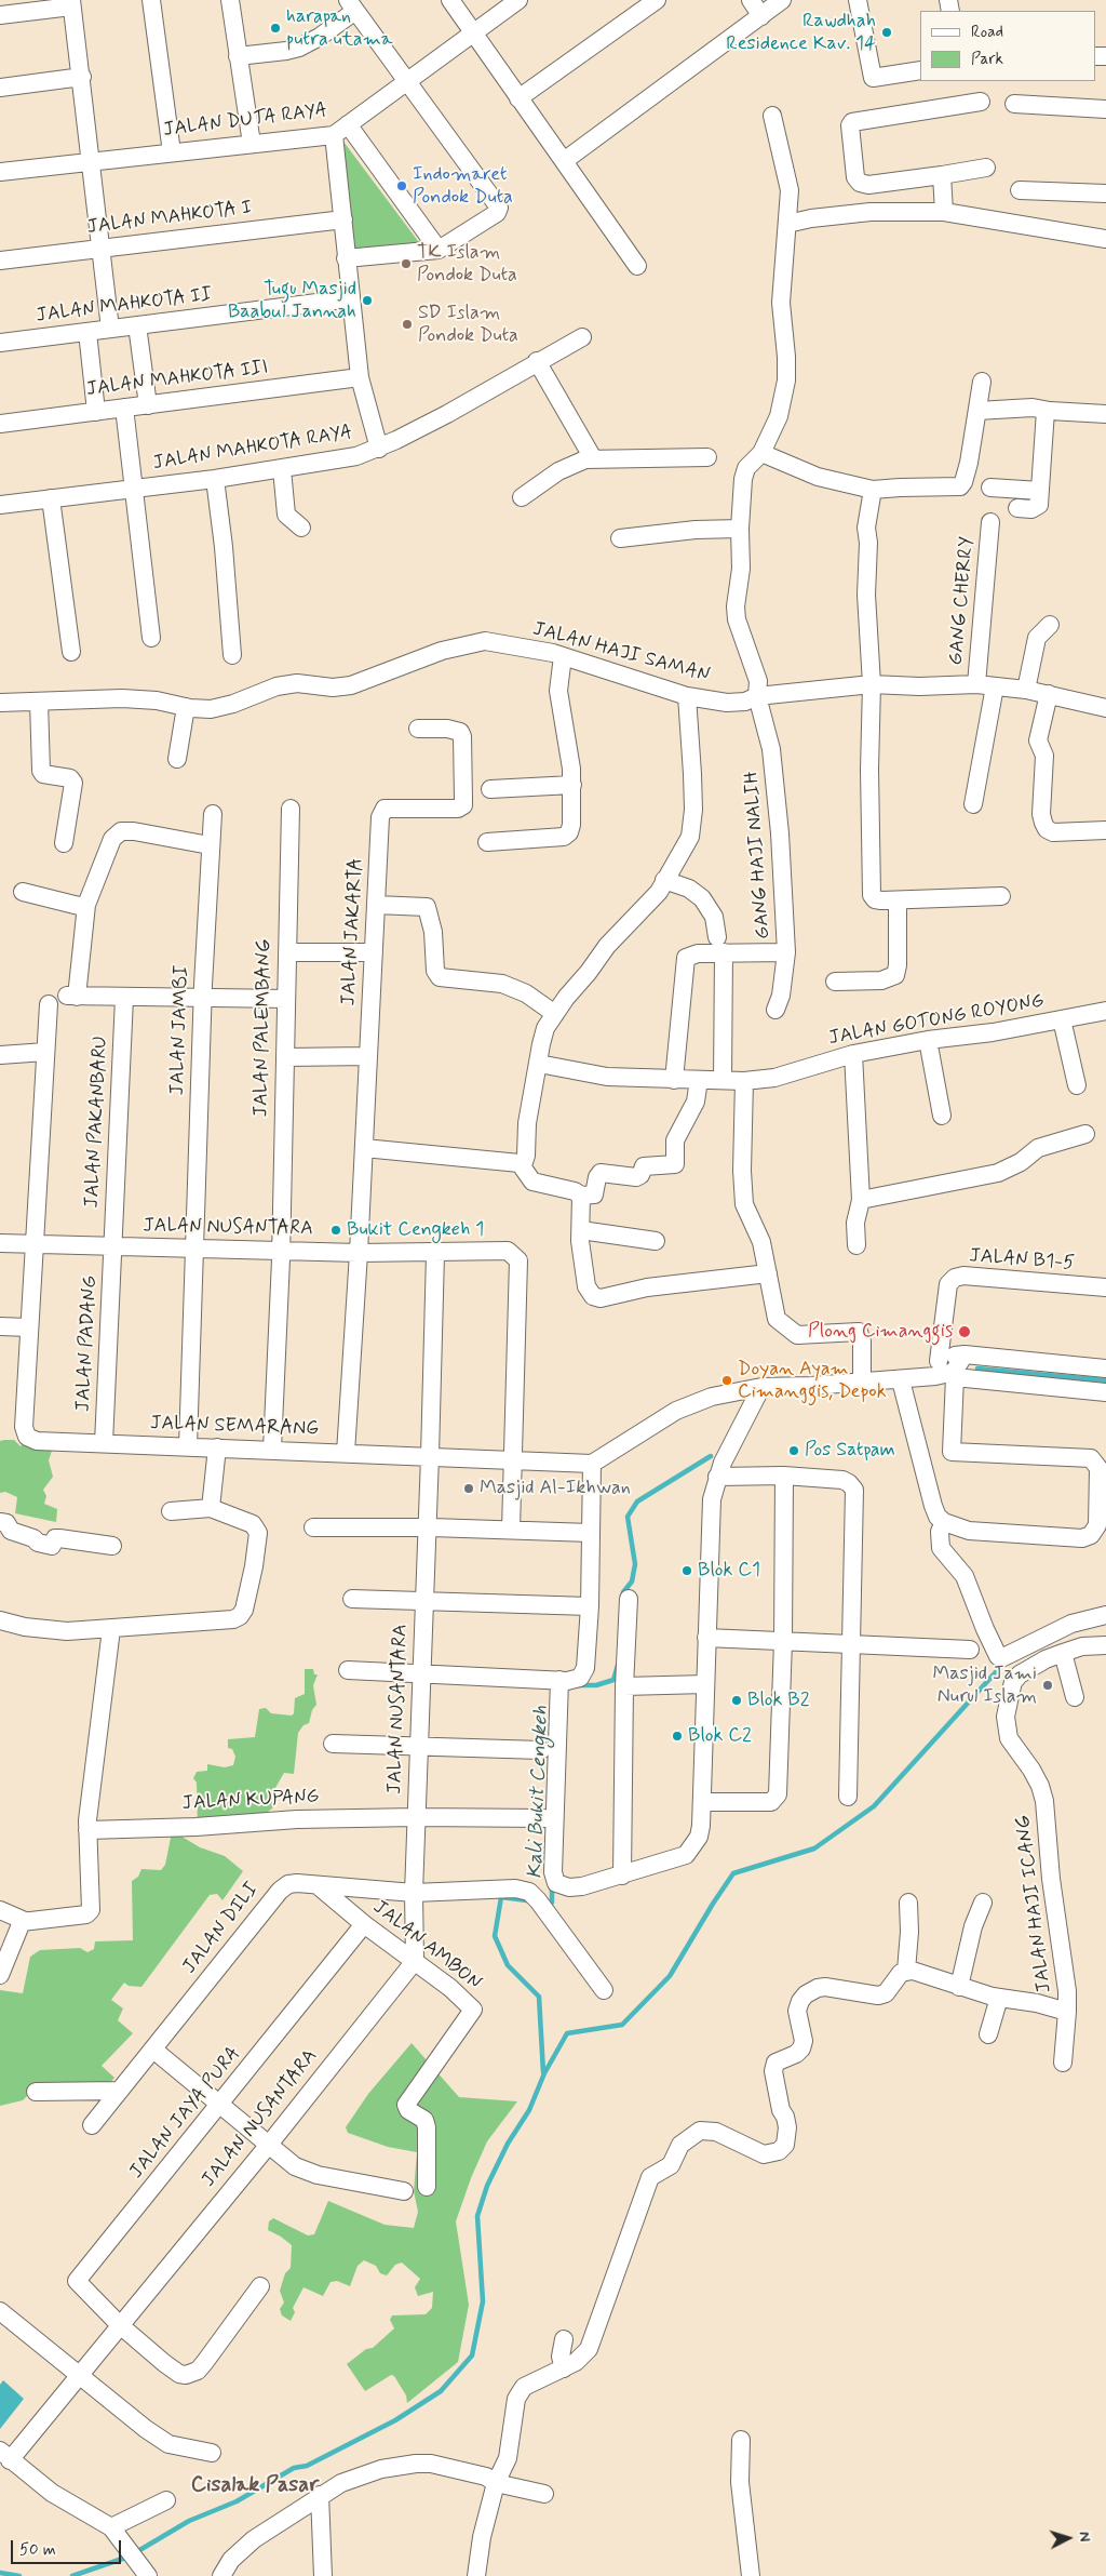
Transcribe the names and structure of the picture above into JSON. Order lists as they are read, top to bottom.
{
  "streets": {
    "street": [
      "JALAN DUTA RAYA",
      "JALAN MAHKOTA I",
      "JALAN MAHKOTA II",
      "JALAN MAHKOTA III",
      "JALAN MAHKOTA RAYA",
      "GANG CHERRY",
      "JALAN HAJI SAMAN",
      "GANG HAJI NALIH",
      "JALAN JAKARTA",
      "JALAN GOTONG ROYONG",
      "JALAN PALEMBANG",
      "JALAN JAMBI",
      "JALAN PAKANBARU",
      "JALAN NUSANTARA",
      "JALAN B1-5",
      "JALAN PADANG",
      "JALAN SEMARANG",
      "JALAN KUPANG",
      "JALAN HAJI ICANG",
      "JALAN DILI",
      "JALAN AMBON",
      "JALAN JAYA PURA"
    ]
  },
  "crossings": [
    ["GANG CHERRY", "JALAN HAJI SAMAN"],
    ["JALAN HAJI SAMAN", "GANG HAJI NALIH"],
    ["JALAN JAKARTA", "JALAN NUSANTARA"],
    ["JALAN JAKARTA", "JALAN SEMARANG"],
    ["JALAN PALEMBANG", "JALAN NUSANTARA"],
    ["JALAN PALEMBANG", "JALAN SEMARANG"],
    ["JALAN JAMBI", "JALAN NUSANTARA"],
    ["JALAN JAMBI", "JALAN SEMARANG"],
    ["JALAN PAKANBARU", "JALAN NUSANTARA"],
    ["JALAN PAKANBARU", "JALAN PADANG"],
    ["JALAN NUSANTARA", "JALAN PADANG"],
    ["JALAN NUSANTARA", "JALAN SEMARANG"],
    ["JALAN NUSANTARA", "JALAN KUPANG"],
    ["JALAN NUSANTARA", "JALAN DILI"],
    ["JALAN NUSANTARA", "JALAN AMBON"],
    ["JALAN NUSANTARA", "JALAN JAYA PURA"],
    ["JALAN PADANG", "JALAN SEMARANG"],
    ["JALAN DILI", "JALAN AMBON"],
    ["JALAN AMBON", "JALAN JAYA PURA"]
  ],
  "districts": ["Cisalak Pasar"],
  "water": ["Kali Bukit Cengkeh"],
  "places": [
    "harapan putra utama",
    "Rawdhah Residence Kav. 14",
    "Indomaret Pondok Duta",
    "TK Islam Pondok Duta",
    "Tugu Masjid Baabul Jannah",
    "SD Islam Pondok Duta",
    "Bukit Cengkeh 1",
    "Plong Cimanggis",
    "Doyan Ayam Cimanggis, Depok",
    "Pos Satpam",
    "Masjid Al-Ikhwan",
    "Blok C1",
    "Masjid Jami Nurul Islam",
    "Blok B2",
    "Blok C2"
  ],
  "legend": ["Road", "Park"],
  "scale_bar": "50 m",
  "north": "right"
}
